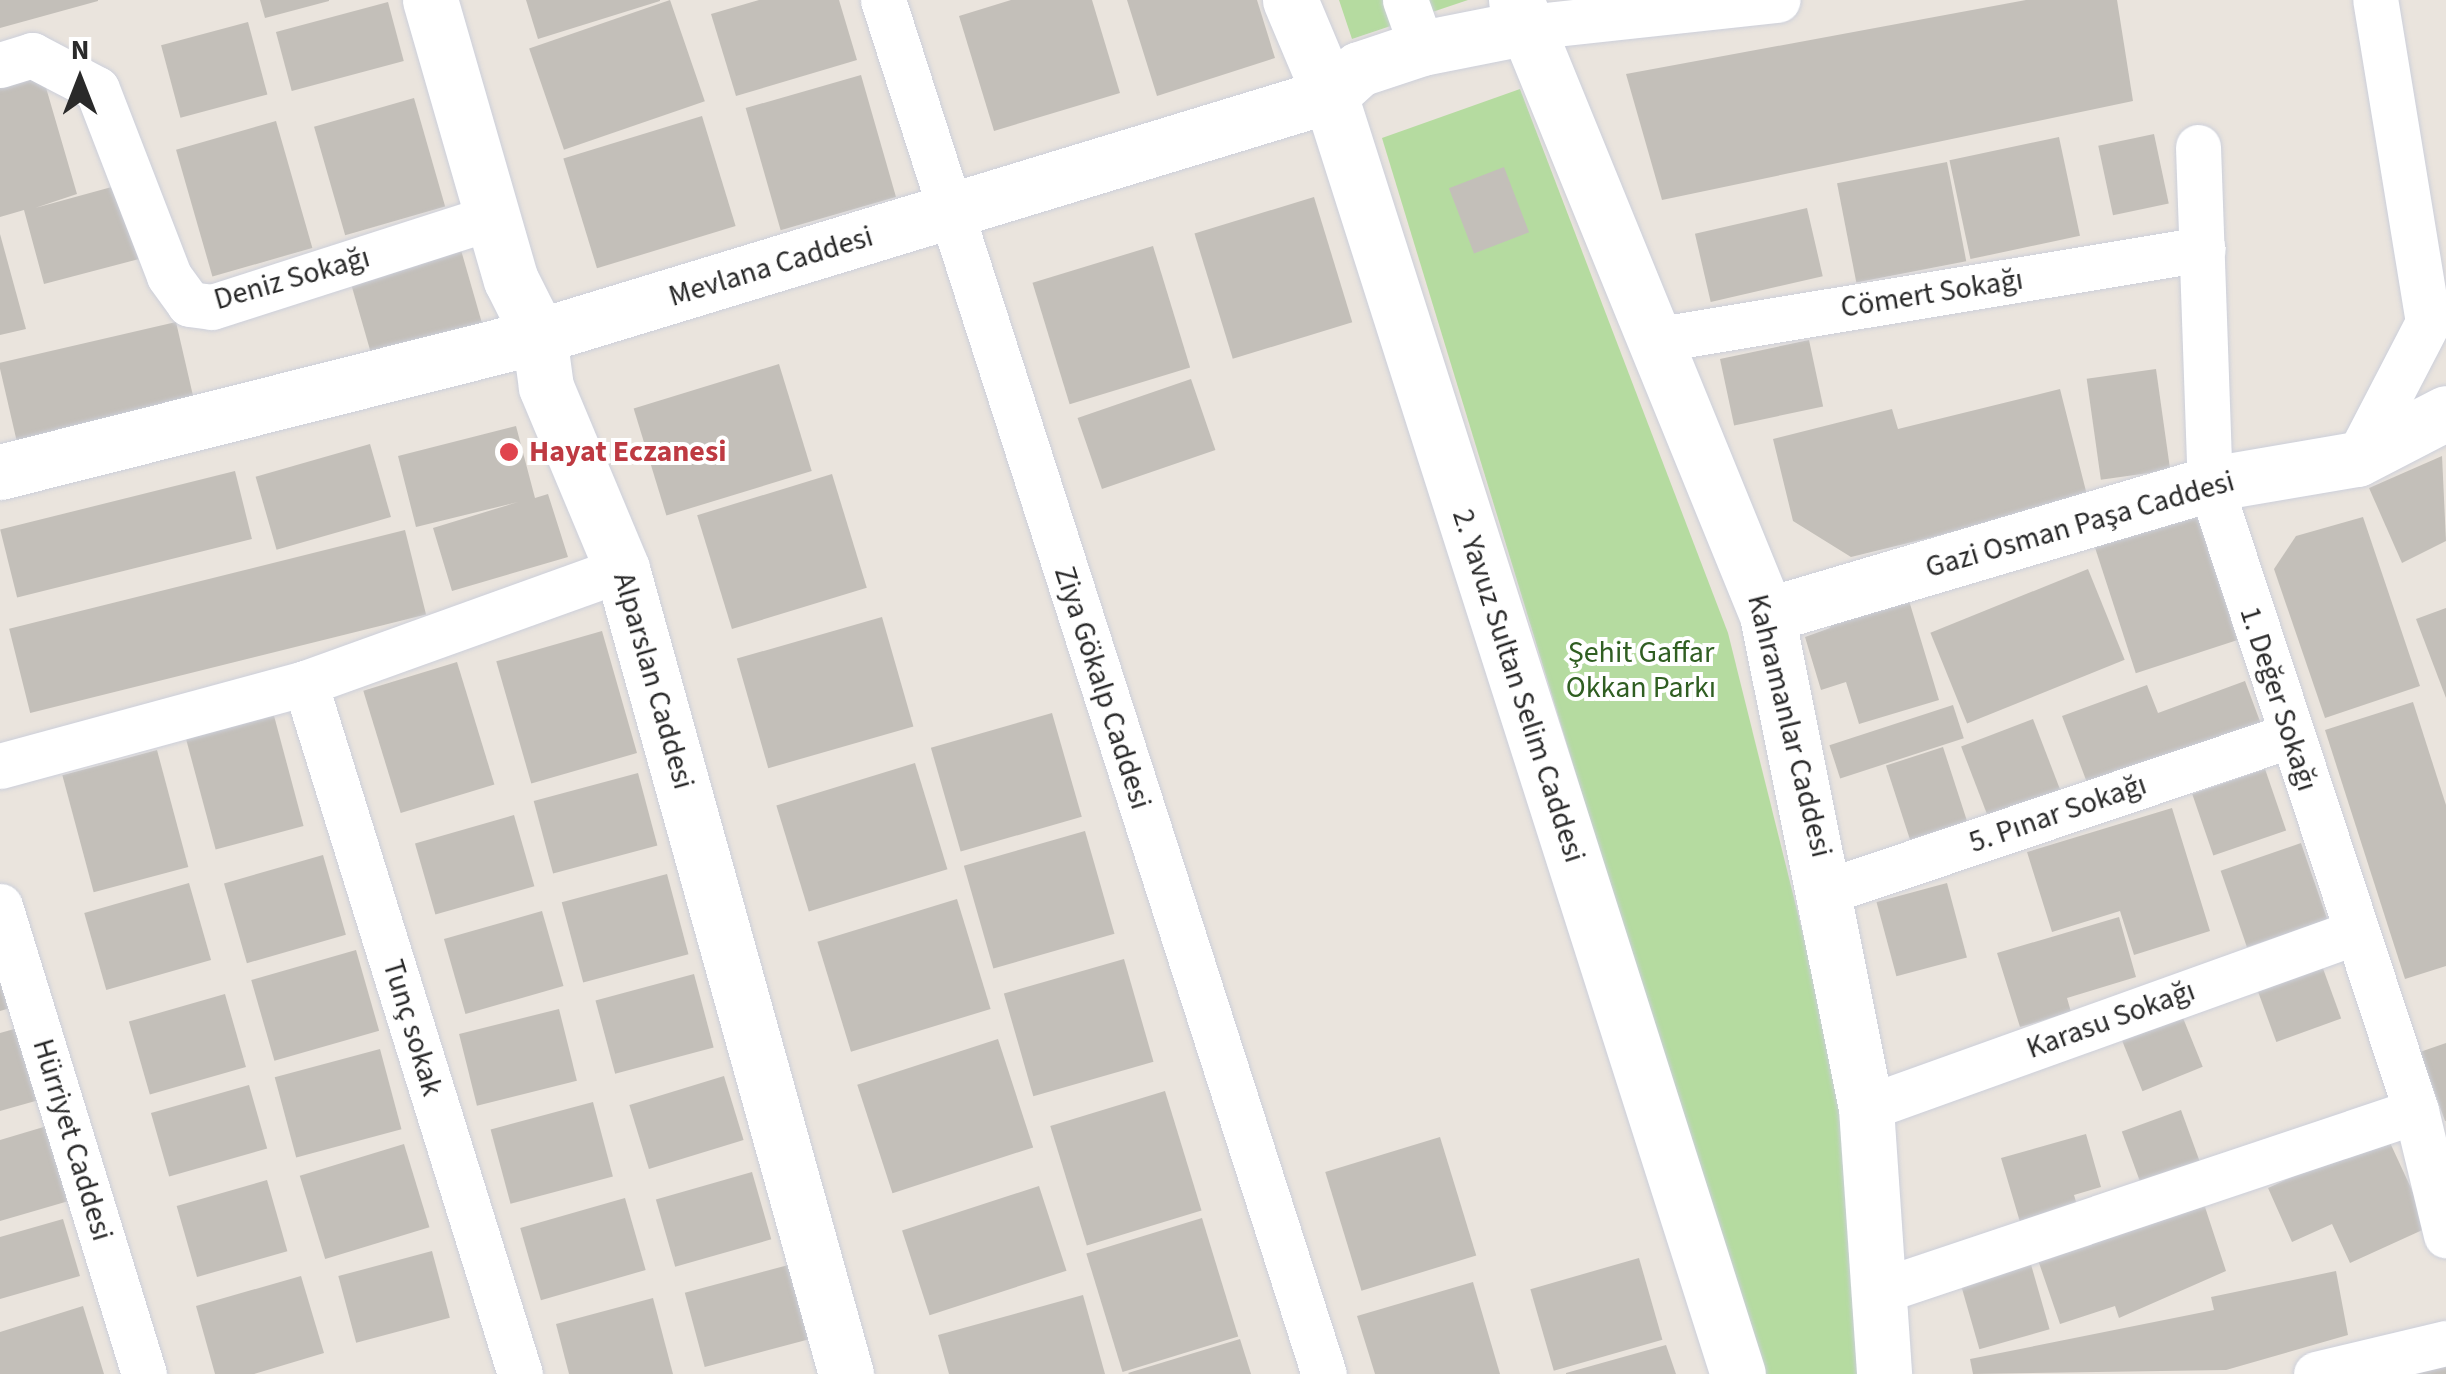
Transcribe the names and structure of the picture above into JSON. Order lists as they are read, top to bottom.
{
  "streets": {
    "street": [
      "Mevlana Caddesi",
      "Deniz Sokağı",
      "Cömert Sokağı",
      "Gazi Osman Paşa Caddesi",
      "Alparslan Caddesi",
      "2. Yavuz Sultan Selim Caddesi",
      "Ziya Gökalp Caddesi",
      "1. Değer Sokağı",
      "Kahramanlar Caddesi",
      "5. Pınar Sokağı",
      "Karasu Sokağı",
      "Tunç sokak",
      "Hürriyet Caddesi"
    ]
  },
  "crossings": [
    ["Mevlana Caddesi", "Alparslan Caddesi"],
    ["Mevlana Caddesi", "2. Yavuz Sultan Selim Caddesi"],
    ["Mevlana Caddesi", "Ziya Gökalp Caddesi"],
    ["Mevlana Caddesi", "Kahramanlar Caddesi"],
    ["Deniz Sokağı", "Alparslan Caddesi"],
    ["Cömert Sokağı", "1. Değer Sokağı"],
    ["Cömert Sokağı", "Kahramanlar Caddesi"],
    ["Gazi Osman Paşa Caddesi", "1. Değer Sokağı"],
    ["Gazi Osman Paşa Caddesi", "Kahramanlar Caddesi"],
    ["1. Değer Sokağı", "5. Pınar Sokağı"],
    ["1. Değer Sokağı", "Karasu Sokağı"],
    ["Kahramanlar Caddesi", "5. Pınar Sokağı"],
    ["Kahramanlar Caddesi", "Karasu Sokağı"]
  ],
  "parks": ["Şehit Gaffar Okkan Parkı"],
  "places": ["Hayat Eczanesi"],
  "north": "top"
}
